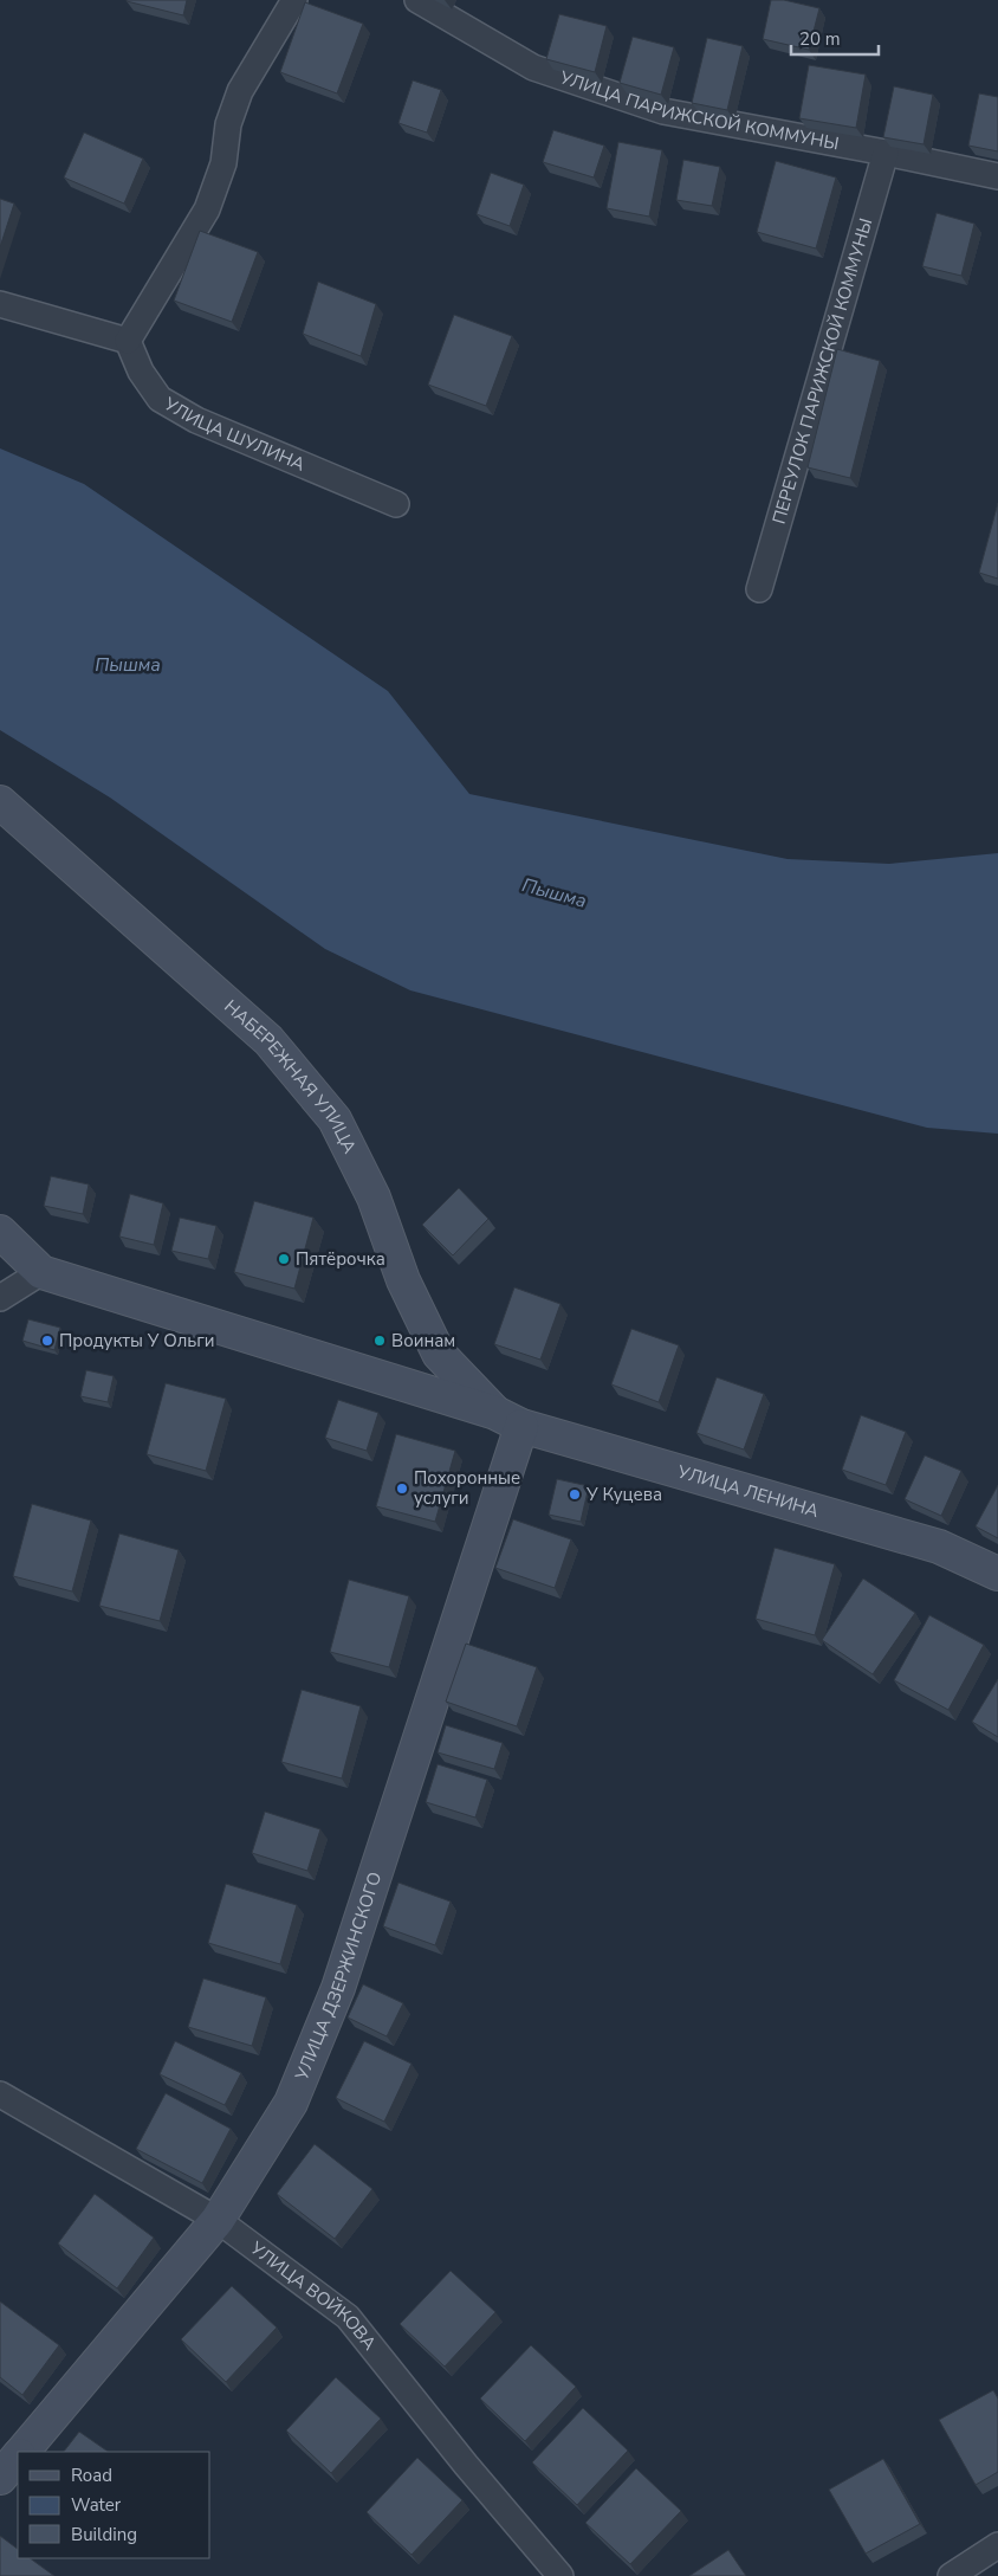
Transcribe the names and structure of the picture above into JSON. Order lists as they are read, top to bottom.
{
  "streets": {
    "main road": ["НАБЕРЕЖНАЯ УЛИЦА", "УЛИЦА ЛЕНИНА", "УЛИЦА ДЗЕРЖИНСКОГО"],
    "street": [
      "УЛИЦА ПАРИЖСКОЙ КОММУНЫ",
      "ПЕРЕУЛОК ПАРИЖСКОЙ КОММУНЫ",
      "УЛИЦА ШУЛИНА",
      "УЛИЦА ВОЙКОВА"
    ]
  },
  "crossings": [
    ["УЛИЦА ПАРИЖСКОЙ КОММУНЫ", "ПЕРЕУЛОК ПАРИЖСКОЙ КОММУНЫ"],
    ["НАБЕРЕЖНАЯ УЛИЦА", "УЛИЦА ЛЕНИНА"],
    ["НАБЕРЕЖНАЯ УЛИЦА", "УЛИЦА ДЗЕРЖИНСКОГО"],
    ["УЛИЦА ЛЕНИНА", "УЛИЦА ДЗЕРЖИНСКОГО"],
    ["УЛИЦА ДЗЕРЖИНСКОГО", "УЛИЦА ВОЙКОВА"]
  ],
  "water": ["Пышма"],
  "places": [
    "Пятёрочка",
    "Продукты У Ольги",
    "Воинам",
    "Похоронные услуги",
    "У Куцева"
  ],
  "legend": ["Road", "Water", "Building"],
  "scale_bar": "20 m"
}
